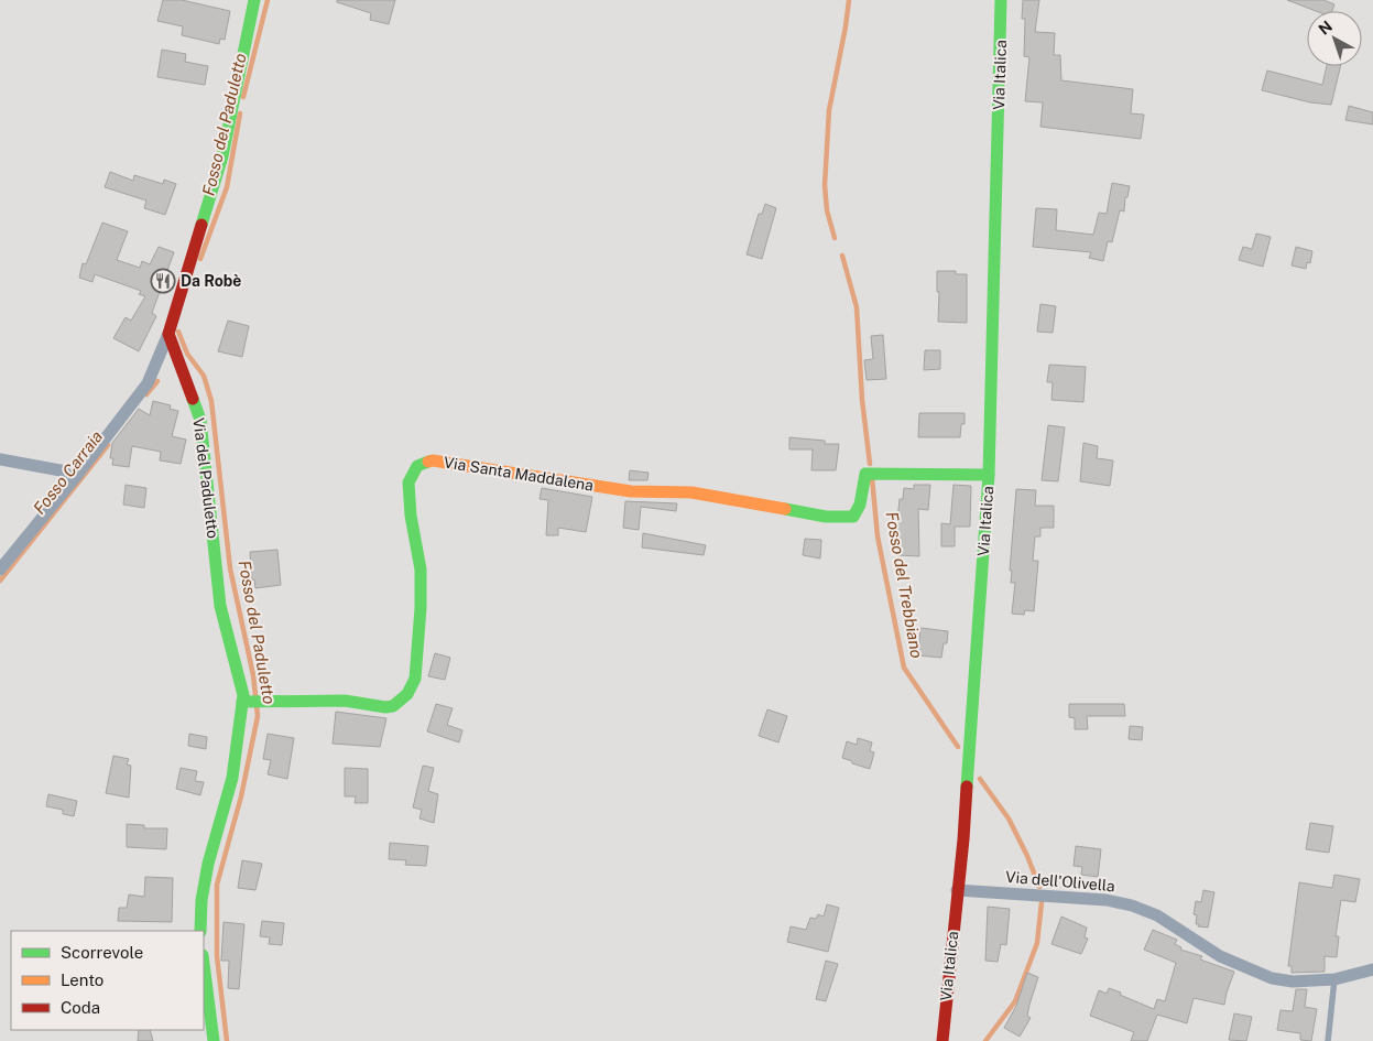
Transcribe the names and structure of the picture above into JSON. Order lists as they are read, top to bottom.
{
  "streets": {
    "street": [
      "Via Italica",
      "Via Santa Maddalena",
      "Via del Paduletto",
      "Via dell'Olivella"
    ]
  },
  "crossings": [
    ["Via Italica", "Via Santa Maddalena"],
    ["Via Italica", "Via dell'Olivella"],
    ["Via Santa Maddalena", "Via del Paduletto"]
  ],
  "water": ["Fosso del Paduletto", "Fosso Carraia", "Fosso del Trebbiano"],
  "places": {
    "restaurant": ["Da Robè"]
  },
  "legend": ["Scorrevole", "Lento", "Coda"],
  "north": "top left"
}
